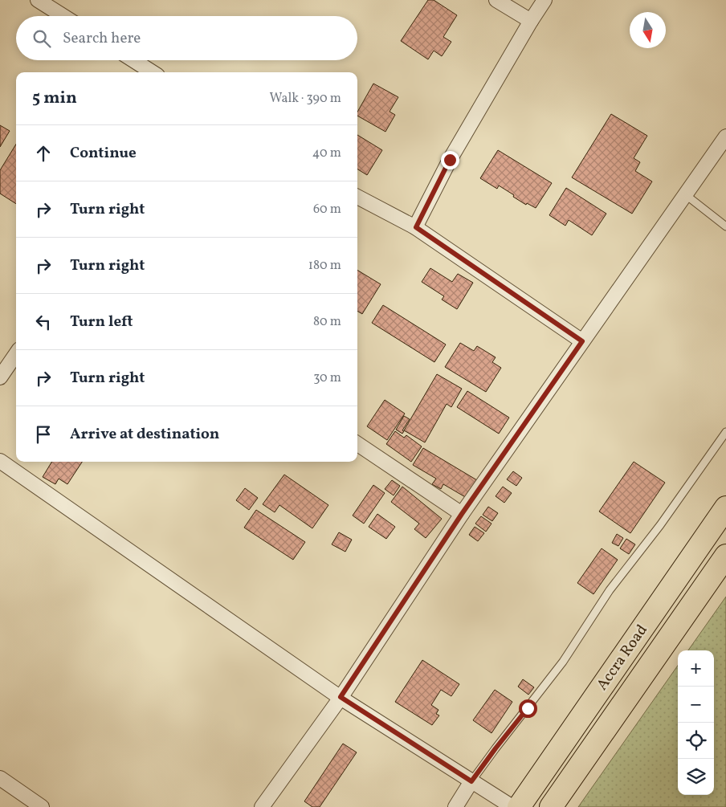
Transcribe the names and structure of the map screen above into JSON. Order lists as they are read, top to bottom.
{
  "streets": {
    "highway": ["Accra Road"]
  },
  "north": "bottom",
  "page": {
    "search": "Search here",
    "heading": ["5 min", "Walk · 390 m"],
    "list": [
      ["Continue", "40 m"],
      ["Turn right", "60 m"],
      ["Turn right", "180 m"],
      ["Turn left", "80 m"],
      ["Turn right", "30 m"],
      "Arrive at destination"
    ],
    "map_buttons": ["+", "−"]
  }
}
